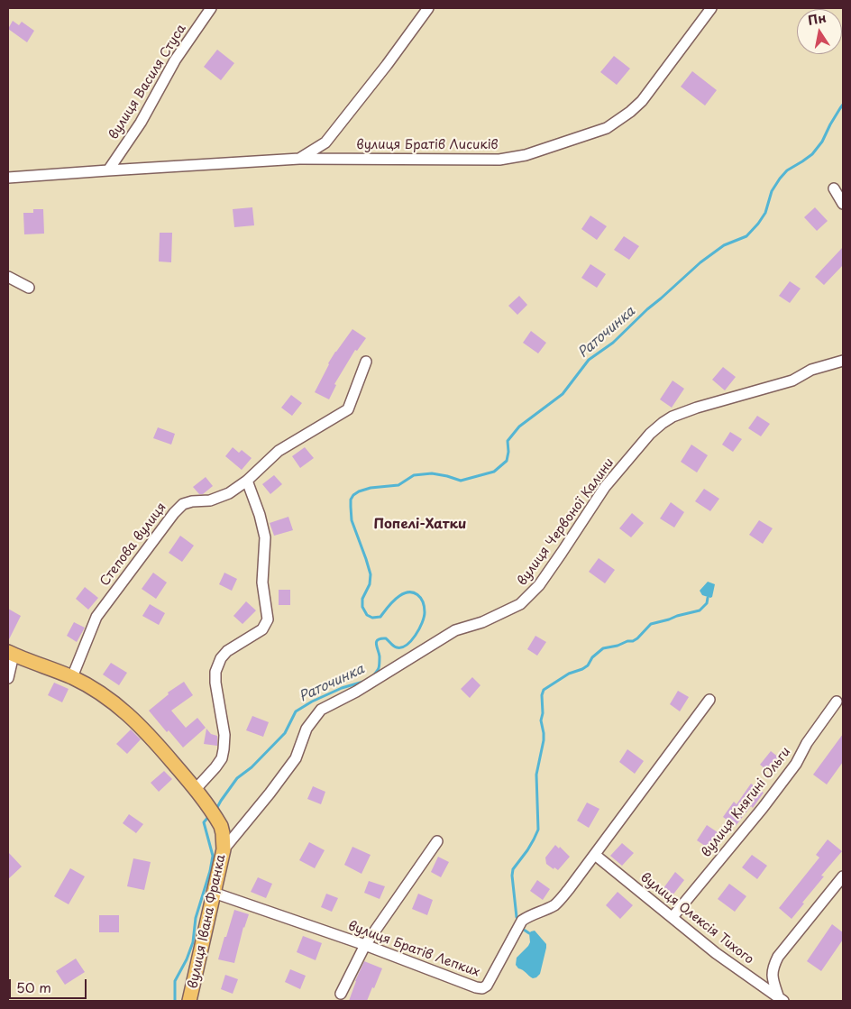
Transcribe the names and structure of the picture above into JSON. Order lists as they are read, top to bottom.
{
  "streets": {
    "main road": ["вулиця Івана Франка"],
    "street": [
      "вулиця Василя Стуса",
      "вулиця Братів Лисиків",
      "вулиця Червоної Калини",
      "Степова вулиця",
      "вулиця Княгині Ольги",
      "вулиця Олексія Тихого",
      "вулиця Братів Лепких"
    ]
  },
  "crossings": [
    ["вулиця Василя Стуса", "вулиця Братів Лисиків"],
    ["вулиця Червоної Калини", "вулиця Івана Франка"],
    ["Степова вулиця", "вулиця Івана Франка"],
    ["вулиця Княгині Ольги", "вулиця Олексія Тихого"],
    ["вулиця Олексія Тихого", "вулиця Братів Лепких"],
    ["вулиця Івана Франка", "вулиця Братів Лепких"]
  ],
  "districts": ["Попелі-Хатки"],
  "water": ["Раточинка"],
  "scale_bar": "50 m",
  "north": "top"
}
